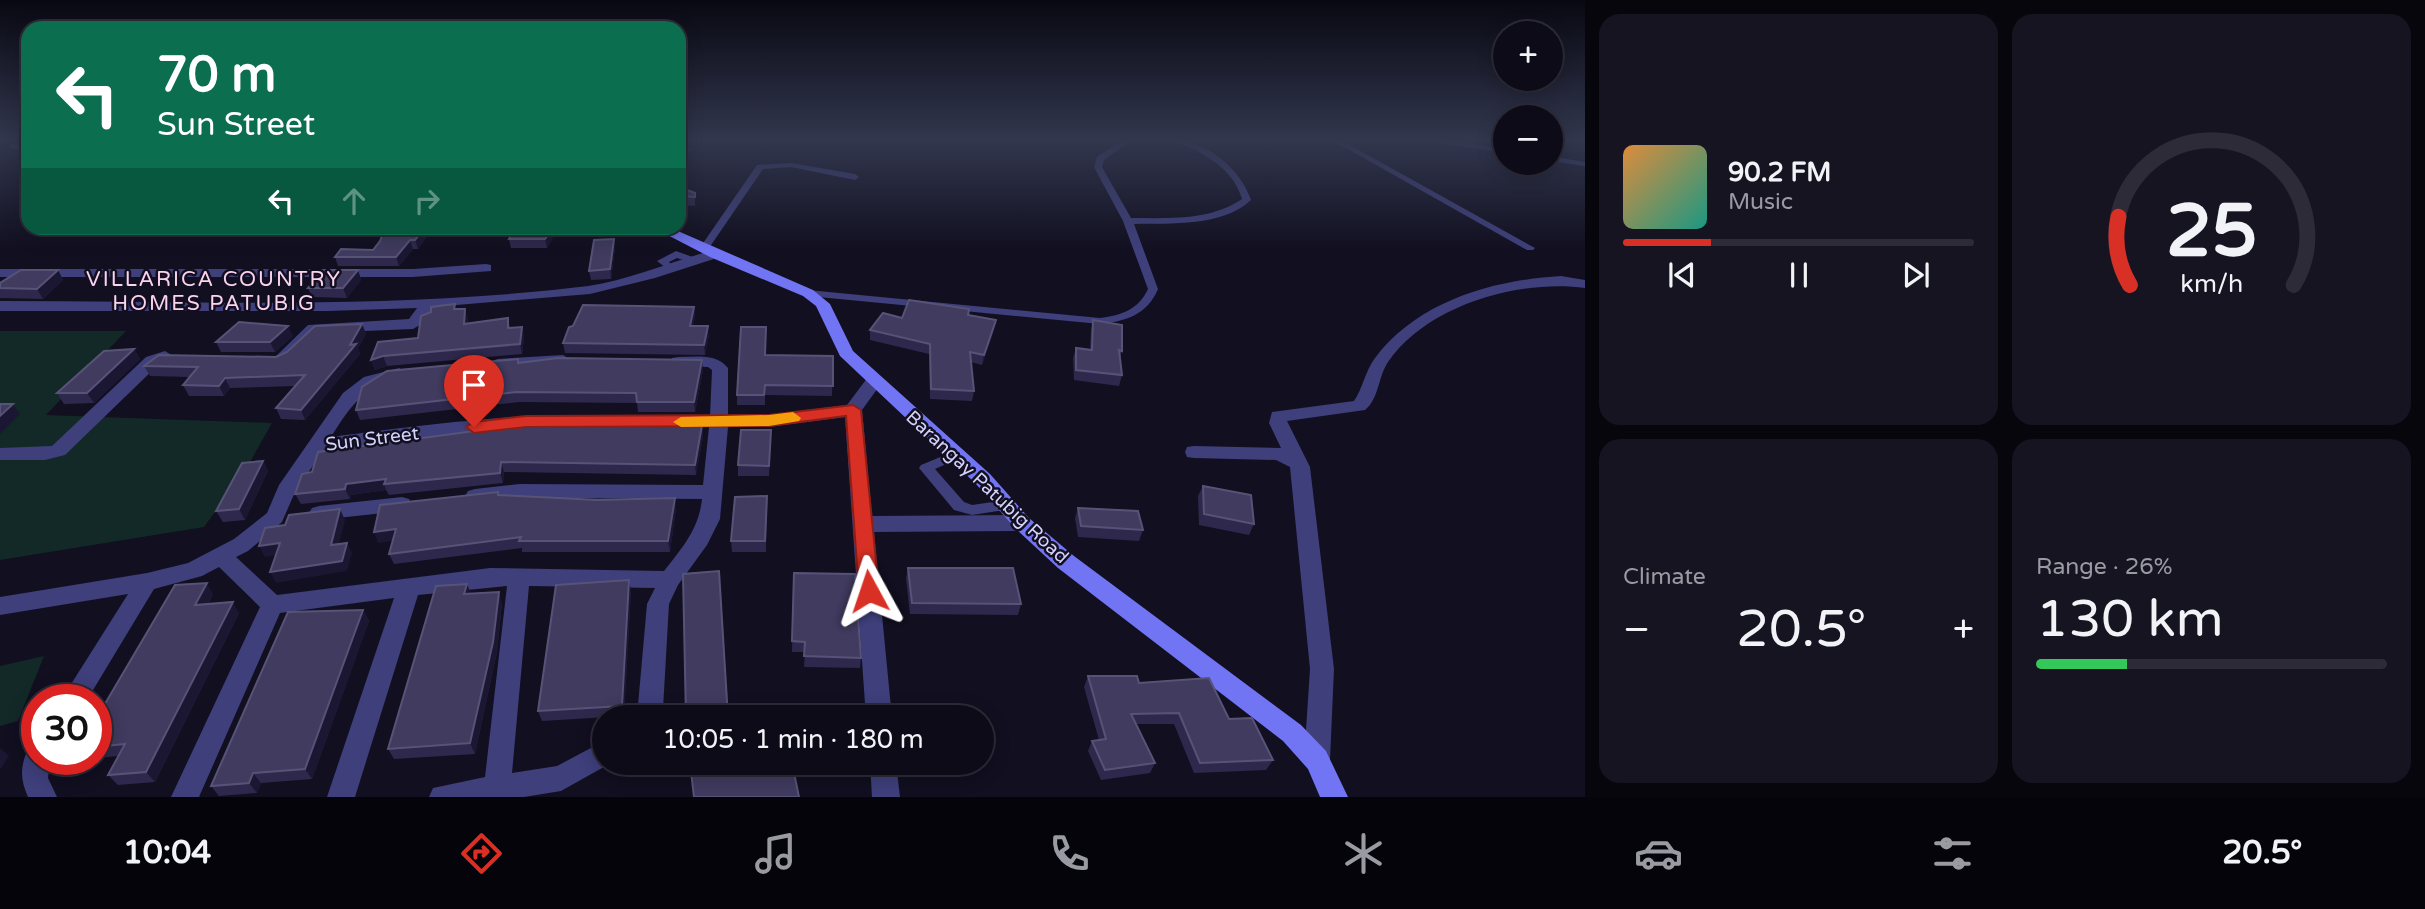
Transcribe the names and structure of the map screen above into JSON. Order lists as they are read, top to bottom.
{
  "streets": {
    "main road": ["Barangay Patubig Road"],
    "street": ["Sun Street"]
  },
  "districts": ["VILLARICA COUNTRY HOMES PATUBIG"],
  "page": {
    "map_buttons": ["+", "−"],
    "turn": ["70 m", "Sun Street"],
    "song": ["90.2 FM", "Music"],
    "tile": [
      "Climate",
      ["Range · 26%", "130 km"]
    ],
    "heat": ["−", "20.5°", "+"],
    "limit": "30",
    "trip": "10:05 · 1 min · 180 m",
    "tabs": ["10:04", "20.5°"],
    "gauge": ["25", "km/h"]
  }
}
